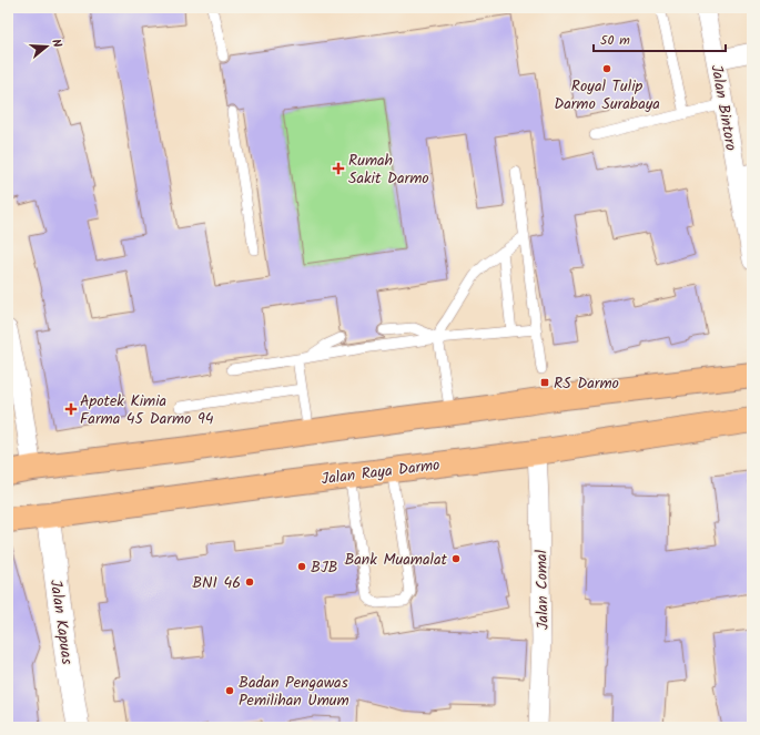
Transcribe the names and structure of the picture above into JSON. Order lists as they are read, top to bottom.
{
  "streets": {
    "main road": ["Jalan Raya Darmo"],
    "street": ["Jalan Bintoro", "Jalan Comal", "Jalan Kapuas"]
  },
  "crossings": [
    ["Jalan Raya Darmo", "Jalan Comal"],
    ["Jalan Raya Darmo", "Jalan Kapuas"]
  ],
  "places": {
    "other": [
      "Royal Tulip Darmo Surabaya",
      "Bank Muamalat",
      "BJB",
      "BNI 46",
      "Badan Pengawas Pemilihan Umum"
    ],
    "health": ["Rumah Sakit Darmo", "Apotek Kimia Farma 45 Darmo 94"],
    "transit": ["RS Darmo"]
  },
  "scale_bar": "50 m",
  "north": "right"
}
